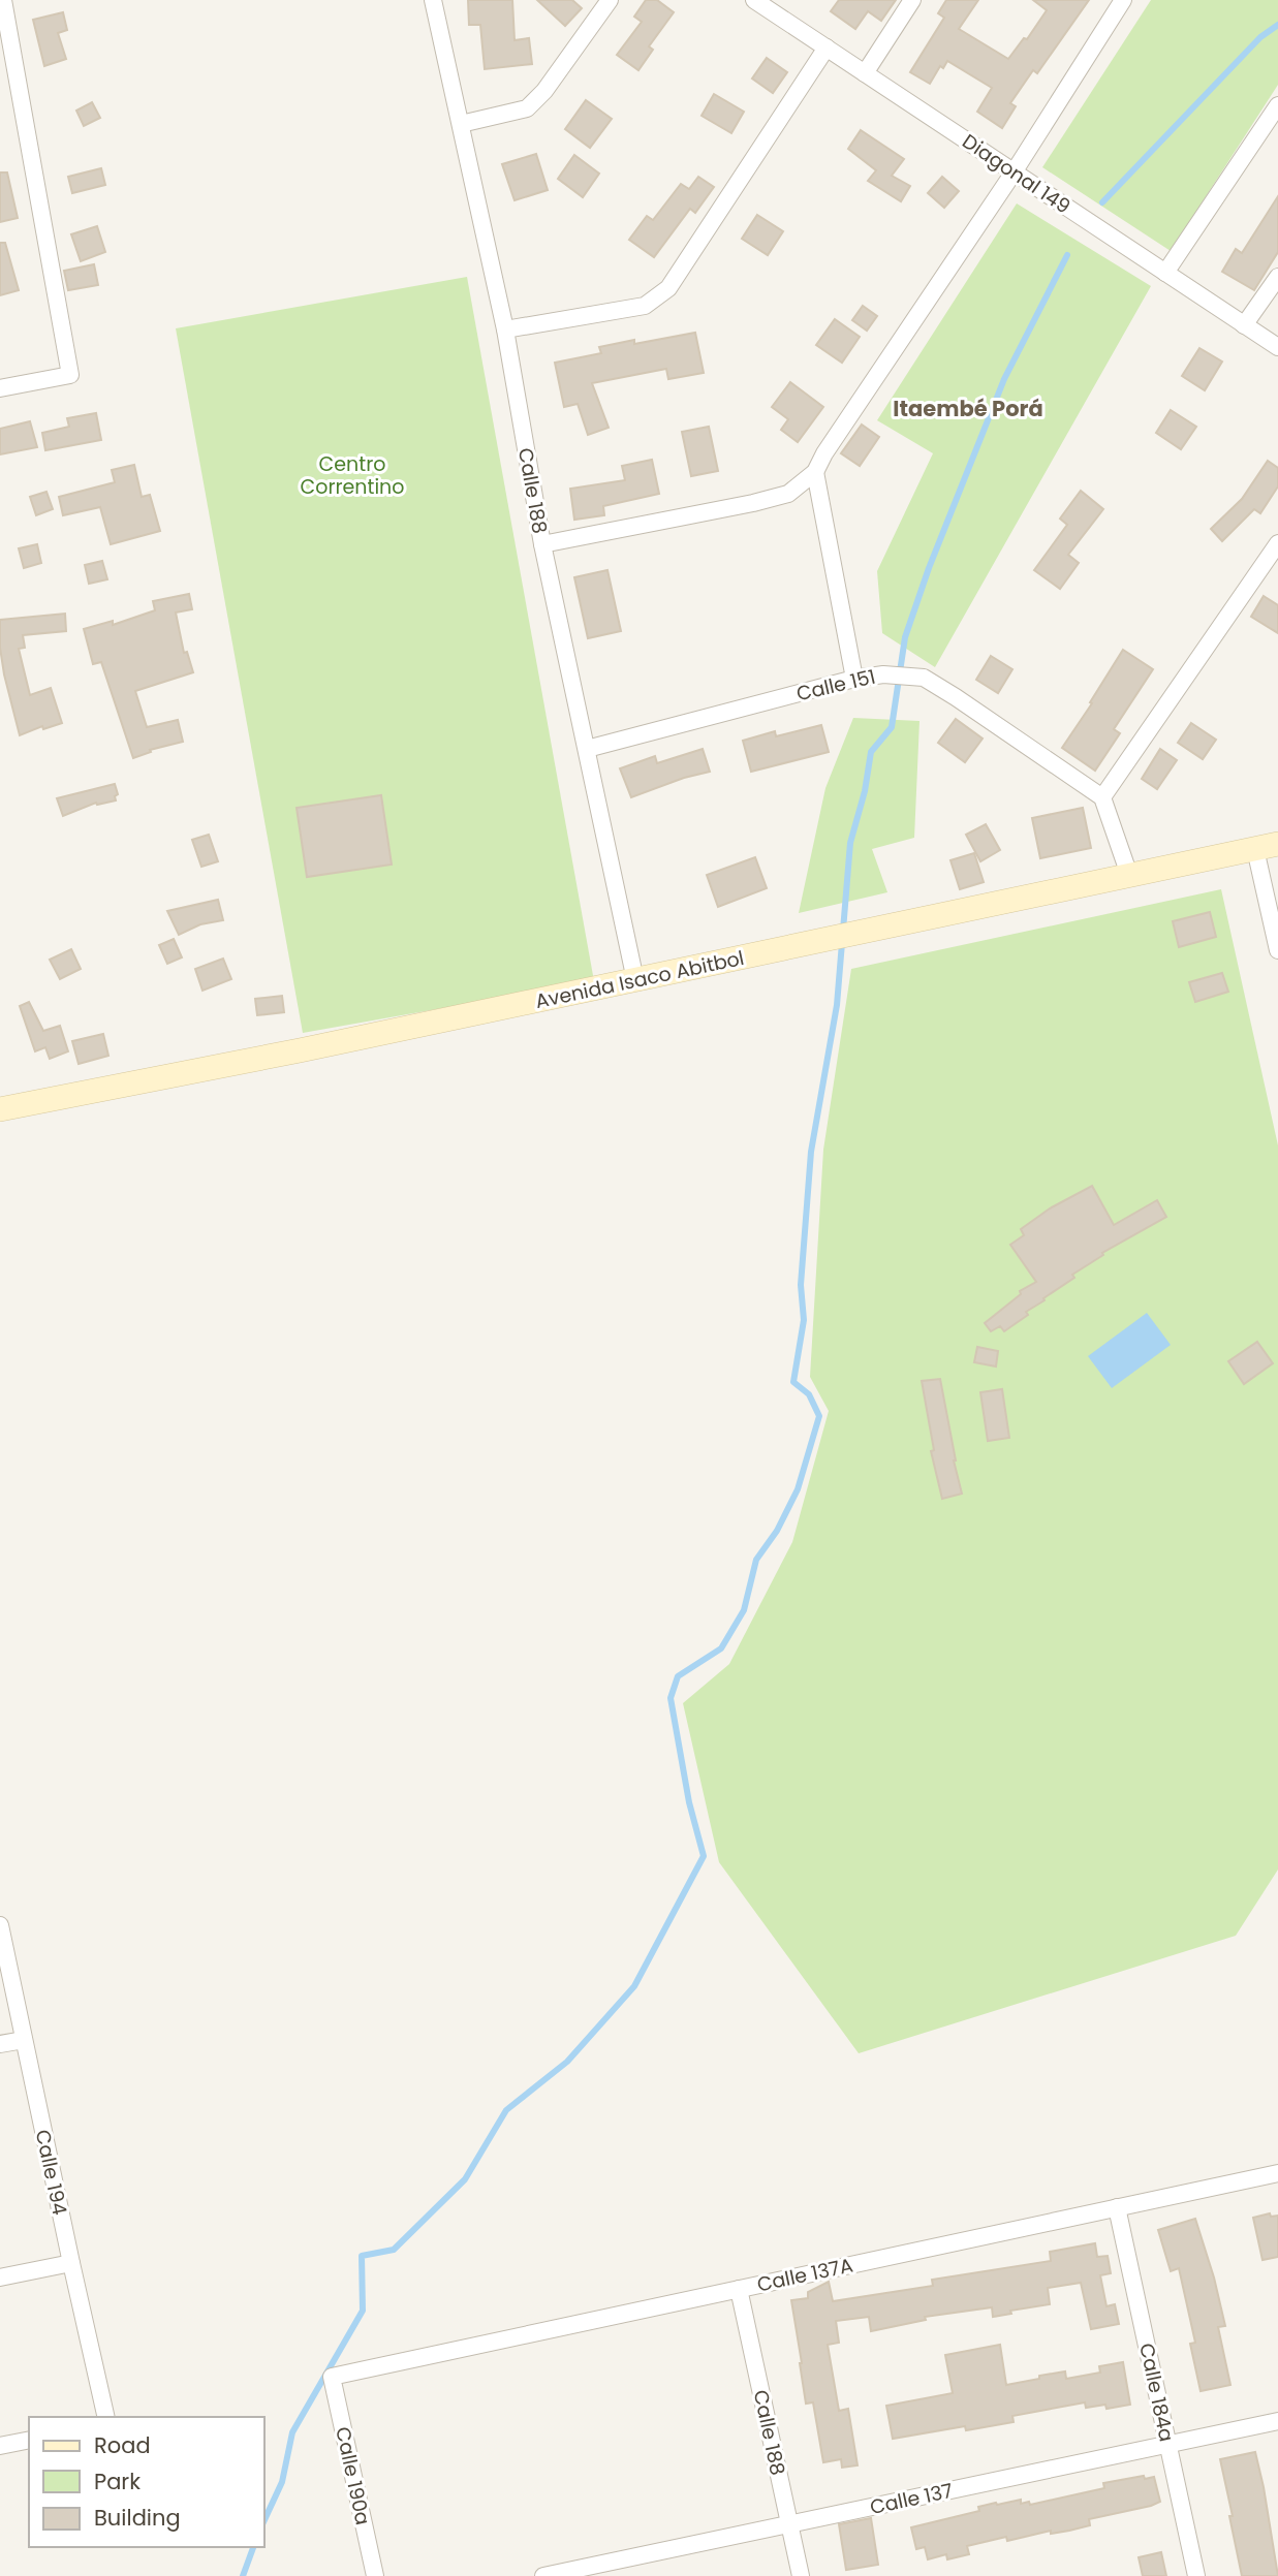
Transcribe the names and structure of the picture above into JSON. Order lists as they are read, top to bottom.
{
  "streets": {
    "main road": ["Avenida Isaco Abitbol"],
    "street": [
      "Diagonal 149",
      "Calle 188",
      "Calle 151",
      "Calle 194",
      "Calle 137A",
      "Calle 184a",
      "Calle 190a",
      "Calle 137"
    ]
  },
  "crossings": [
    ["Calle 188", "Calle 151"],
    ["Calle 188", "Avenida Isaco Abitbol"],
    ["Calle 188", "Calle 137A"],
    ["Calle 188", "Calle 137"],
    ["Calle 137A", "Calle 184a"],
    ["Calle 137A", "Calle 190a"],
    ["Calle 184a", "Calle 137"]
  ],
  "districts": ["Itaembé Porá"],
  "parks": ["Centro Correntino"],
  "legend": ["Road", "Park", "Building"]
}
